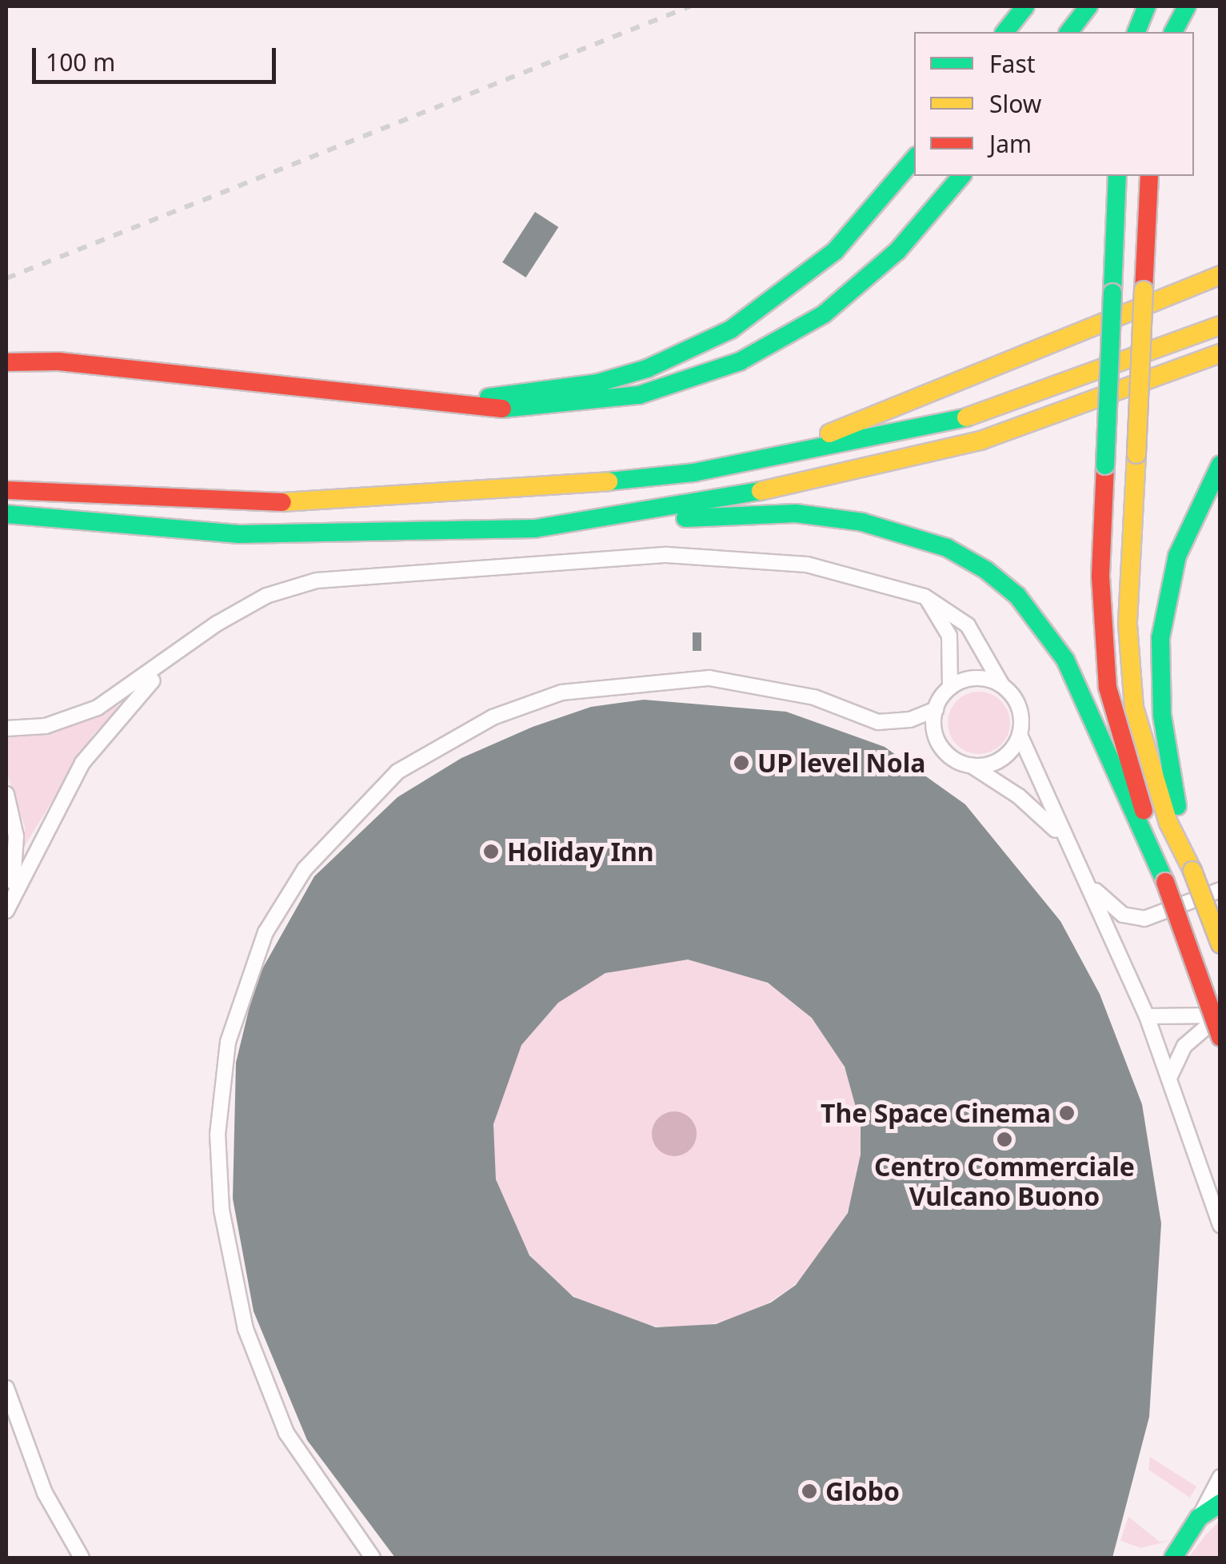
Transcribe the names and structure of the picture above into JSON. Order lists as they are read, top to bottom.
{
  "places": [
    "UP level Nola",
    "Holiday Inn",
    "The Space Cinema",
    "Centro Commerciale Vulcano Buono",
    "Globo"
  ],
  "legend": ["Fast", "Slow", "Jam"],
  "scale_bar": "100 m"
}
